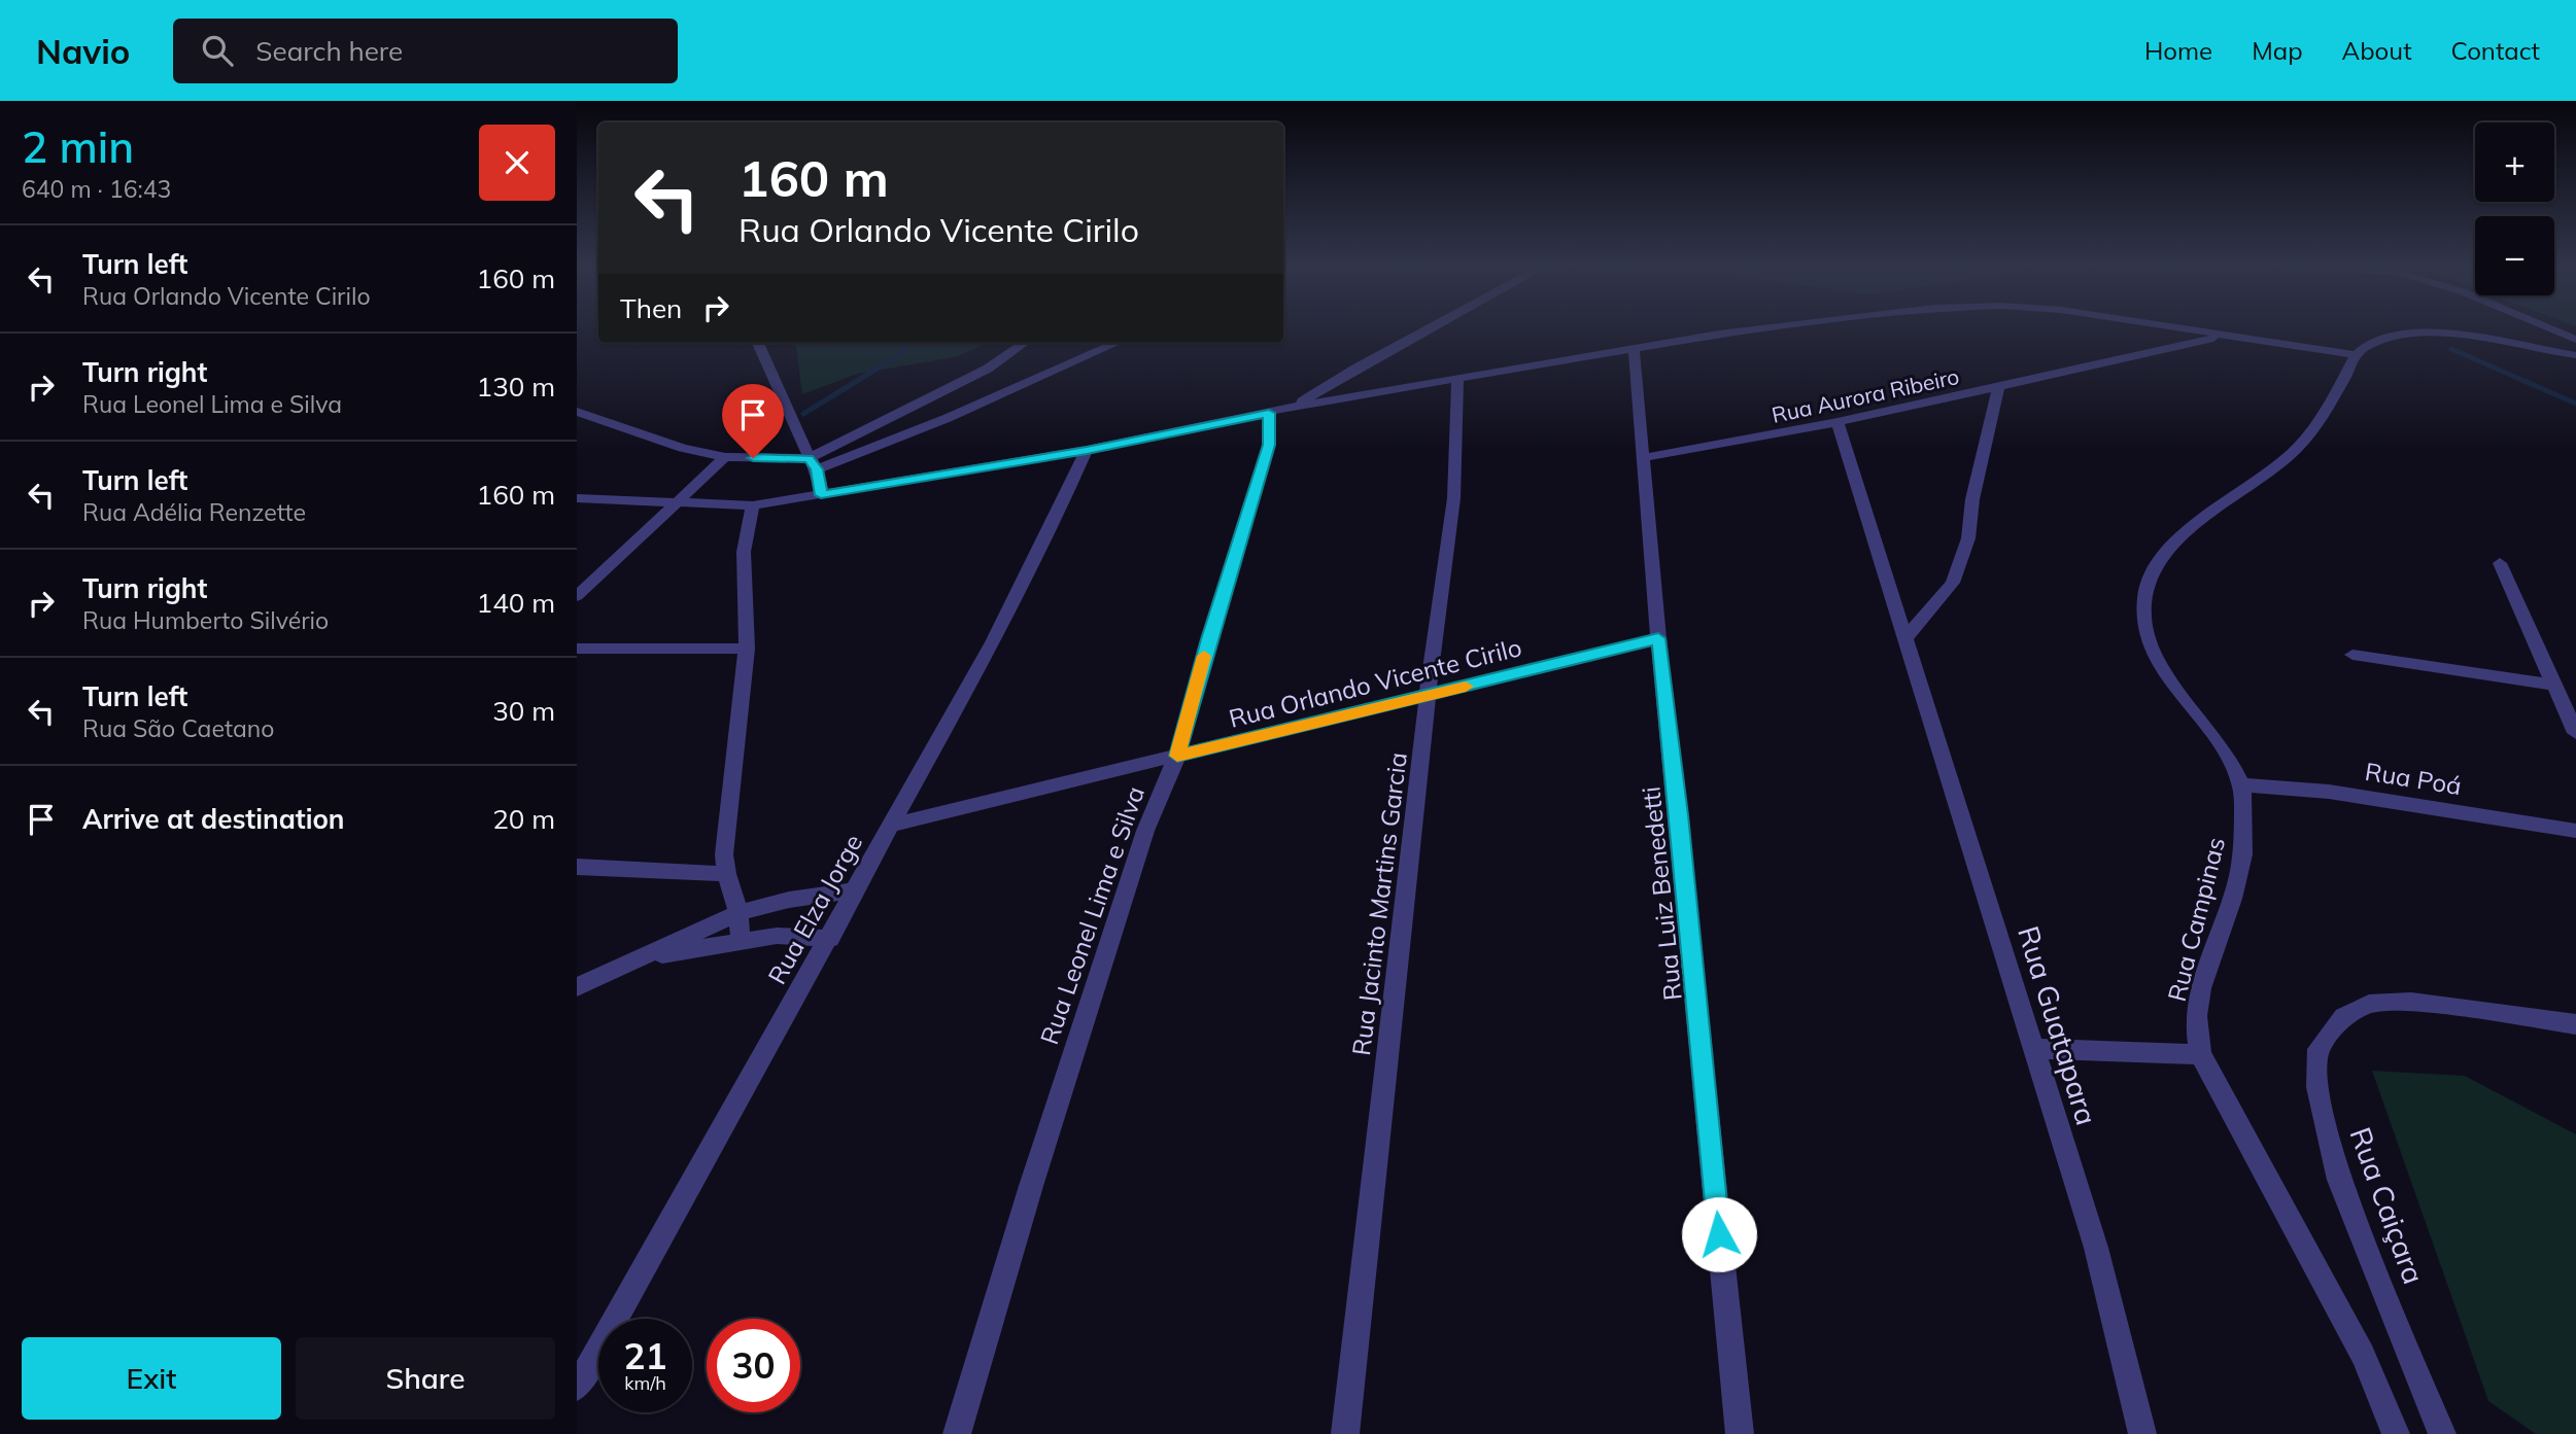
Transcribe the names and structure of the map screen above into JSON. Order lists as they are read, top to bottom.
{
  "streets": {
    "street": [
      "Rua Aurora Ribeiro",
      "Rua Orlando Vicente Cirilo",
      "Rua Poá",
      "Rua Luiz Benedetti",
      "Rua Jacinto Martins Garcia",
      "Rua Elza Jorge",
      "Rua Leonel Lima e Silva",
      "Rua Campinas",
      "Rua Guatapara",
      "Rua Caiçara"
    ]
  },
  "crossings": [
    ["Rua Aurora Ribeiro", "Rua Luiz Benedetti"],
    ["Rua Aurora Ribeiro", "Rua Guatapara"],
    ["Rua Orlando Vicente Cirilo", "Rua Luiz Benedetti"],
    ["Rua Orlando Vicente Cirilo", "Rua Jacinto Martins Garcia"],
    ["Rua Orlando Vicente Cirilo", "Rua Elza Jorge"],
    ["Rua Orlando Vicente Cirilo", "Rua Leonel Lima e Silva"],
    ["Rua Poá", "Rua Campinas"]
  ],
  "page": {
    "header": "Navio",
    "search": "Search here",
    "nav": [
      "Home",
      "Map",
      "About",
      "Contact"
    ],
    "heading": ["2 min", "640 m · 16:43"],
    "map_buttons": ["+", "−"],
    "turn": ["160 m", "Rua Orlando Vicente Cirilo"],
    "list": [
      {
        "name": "Turn left",
        "note": "Rua Orlando Vicente Cirilo",
        "value": "160 m"
      },
      {
        "name": "Turn right",
        "note": "Rua Leonel Lima e Silva",
        "value": "130 m"
      },
      {
        "name": "Turn left",
        "note": "Rua Adélia Renzette",
        "value": "160 m"
      },
      {
        "name": "Turn right",
        "note": "Rua Humberto Silvério",
        "value": "140 m"
      },
      {
        "name": "Turn left",
        "note": "Rua São Caetano",
        "value": "30 m"
      },
      {
        "name": "Arrive at destination",
        "value": "20 m"
      }
    ],
    "then": "Then",
    "speed": "21 km/h",
    "limit": "30",
    "buttons": ["Exit", "Share"]
  }
}
